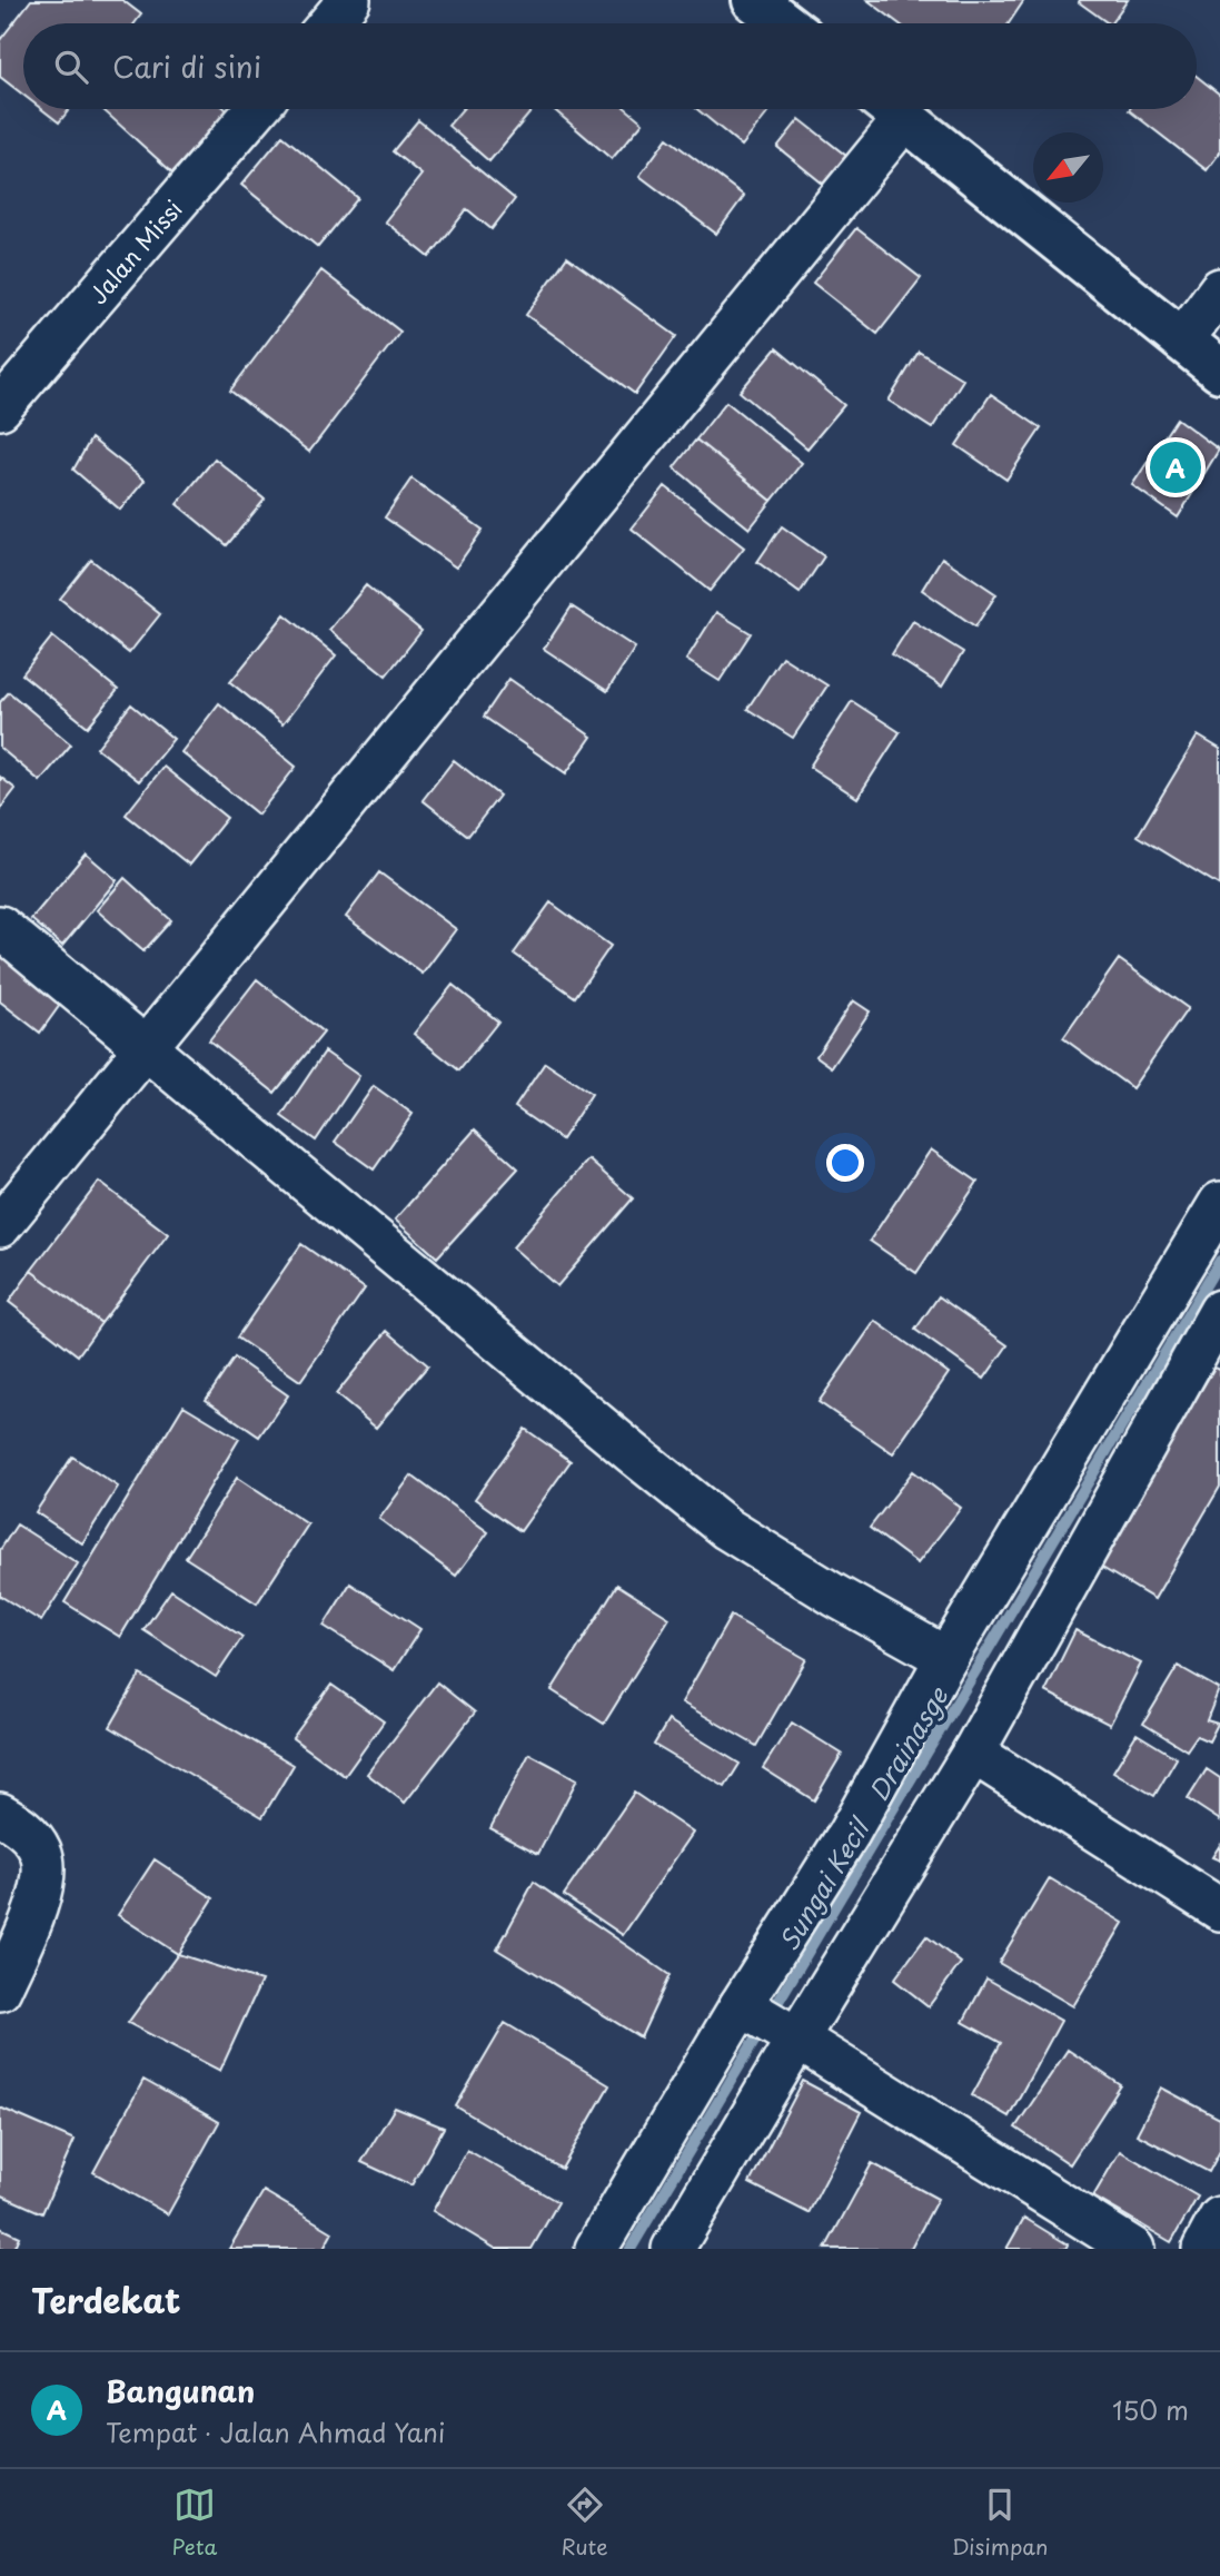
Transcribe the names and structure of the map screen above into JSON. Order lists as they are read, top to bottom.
{
  "streets": {
    "street": ["Jalan Missi"]
  },
  "water": ["Drainasge", "Sungai Kecil"],
  "north": "bottom left",
  "page": {
    "search": "Cari di sini",
    "pins": "A",
    "heading": "Terdekat",
    "list": [
      {
        "mark": "A",
        "name": "Bangunan",
        "note": "Tempat · Jalan Ahmad Yani",
        "value": "150 m"
      }
    ],
    "nav": ["Peta", "Rute", "Disimpan"]
  }
}
